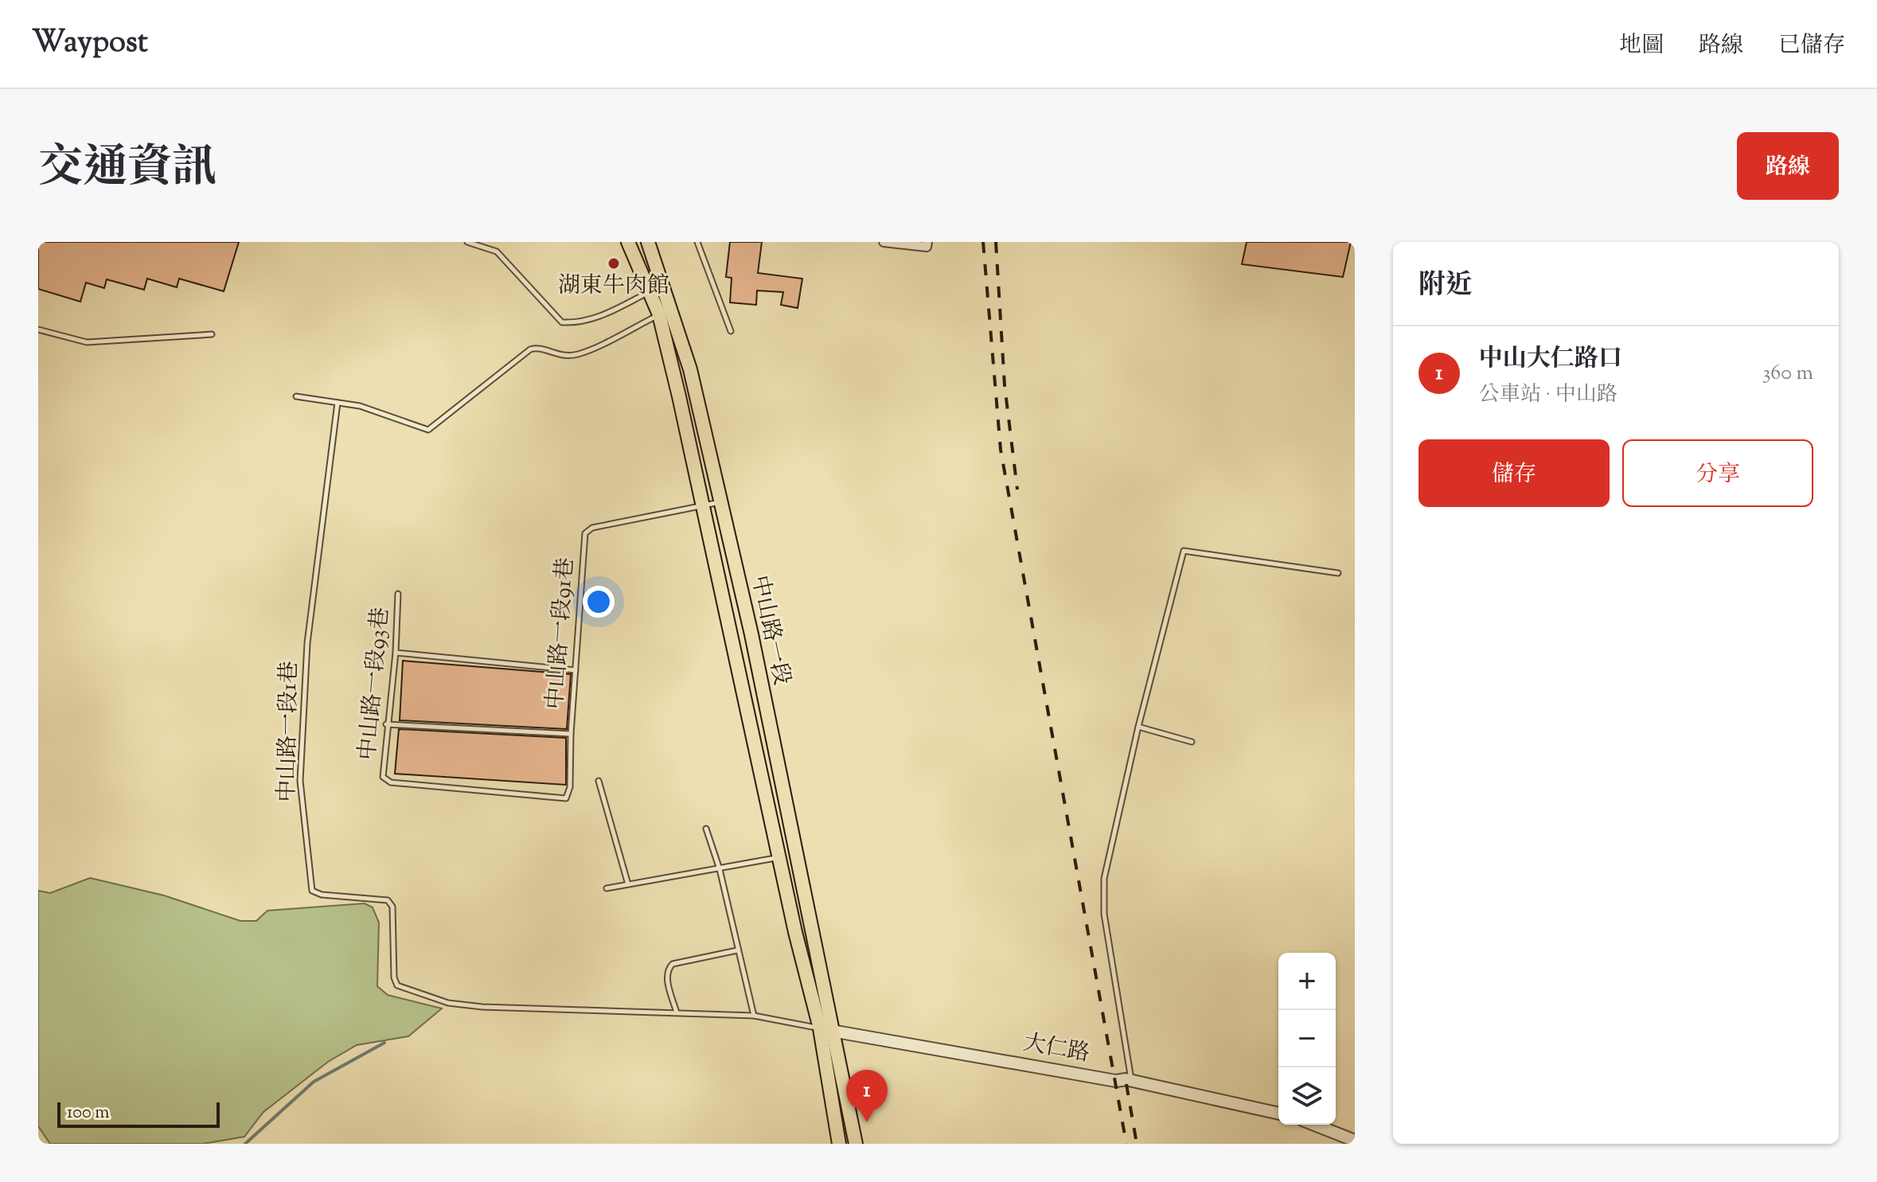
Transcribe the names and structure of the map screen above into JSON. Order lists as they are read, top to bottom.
{
  "streets": {
    "main road": ["中山路一段"],
    "street": ["大仁路"],
    "lane": ["中山路一段91巷", "中山路一段93巷", "中山路一段1巷"]
  },
  "crossings": [
    ["中山路一段", "中山路一段91巷"],
    ["中山路一段", "中山路一段1巷"],
    ["中山路一段", "大仁路"],
    ["中山路一段91巷", "中山路一段93巷"],
    ["中山路一段1巷", "大仁路"]
  ],
  "places": ["湖東牛肉館"],
  "scale_bar": "100 m",
  "page": {
    "header": "Waypost",
    "nav": ["地圖", "路線", "已儲存"],
    "title": "交通資訊",
    "buttons": [
      "路線",
      ["儲存", "分享"]
    ],
    "heading": "附近",
    "list": [
      {
        "mark": "1",
        "name": "中山大仁路口",
        "note": "公車站 · 中山路",
        "value": "360 m"
      }
    ],
    "map_buttons": ["+", "−"],
    "pins": "1",
    "scale": "100 m"
  }
}
